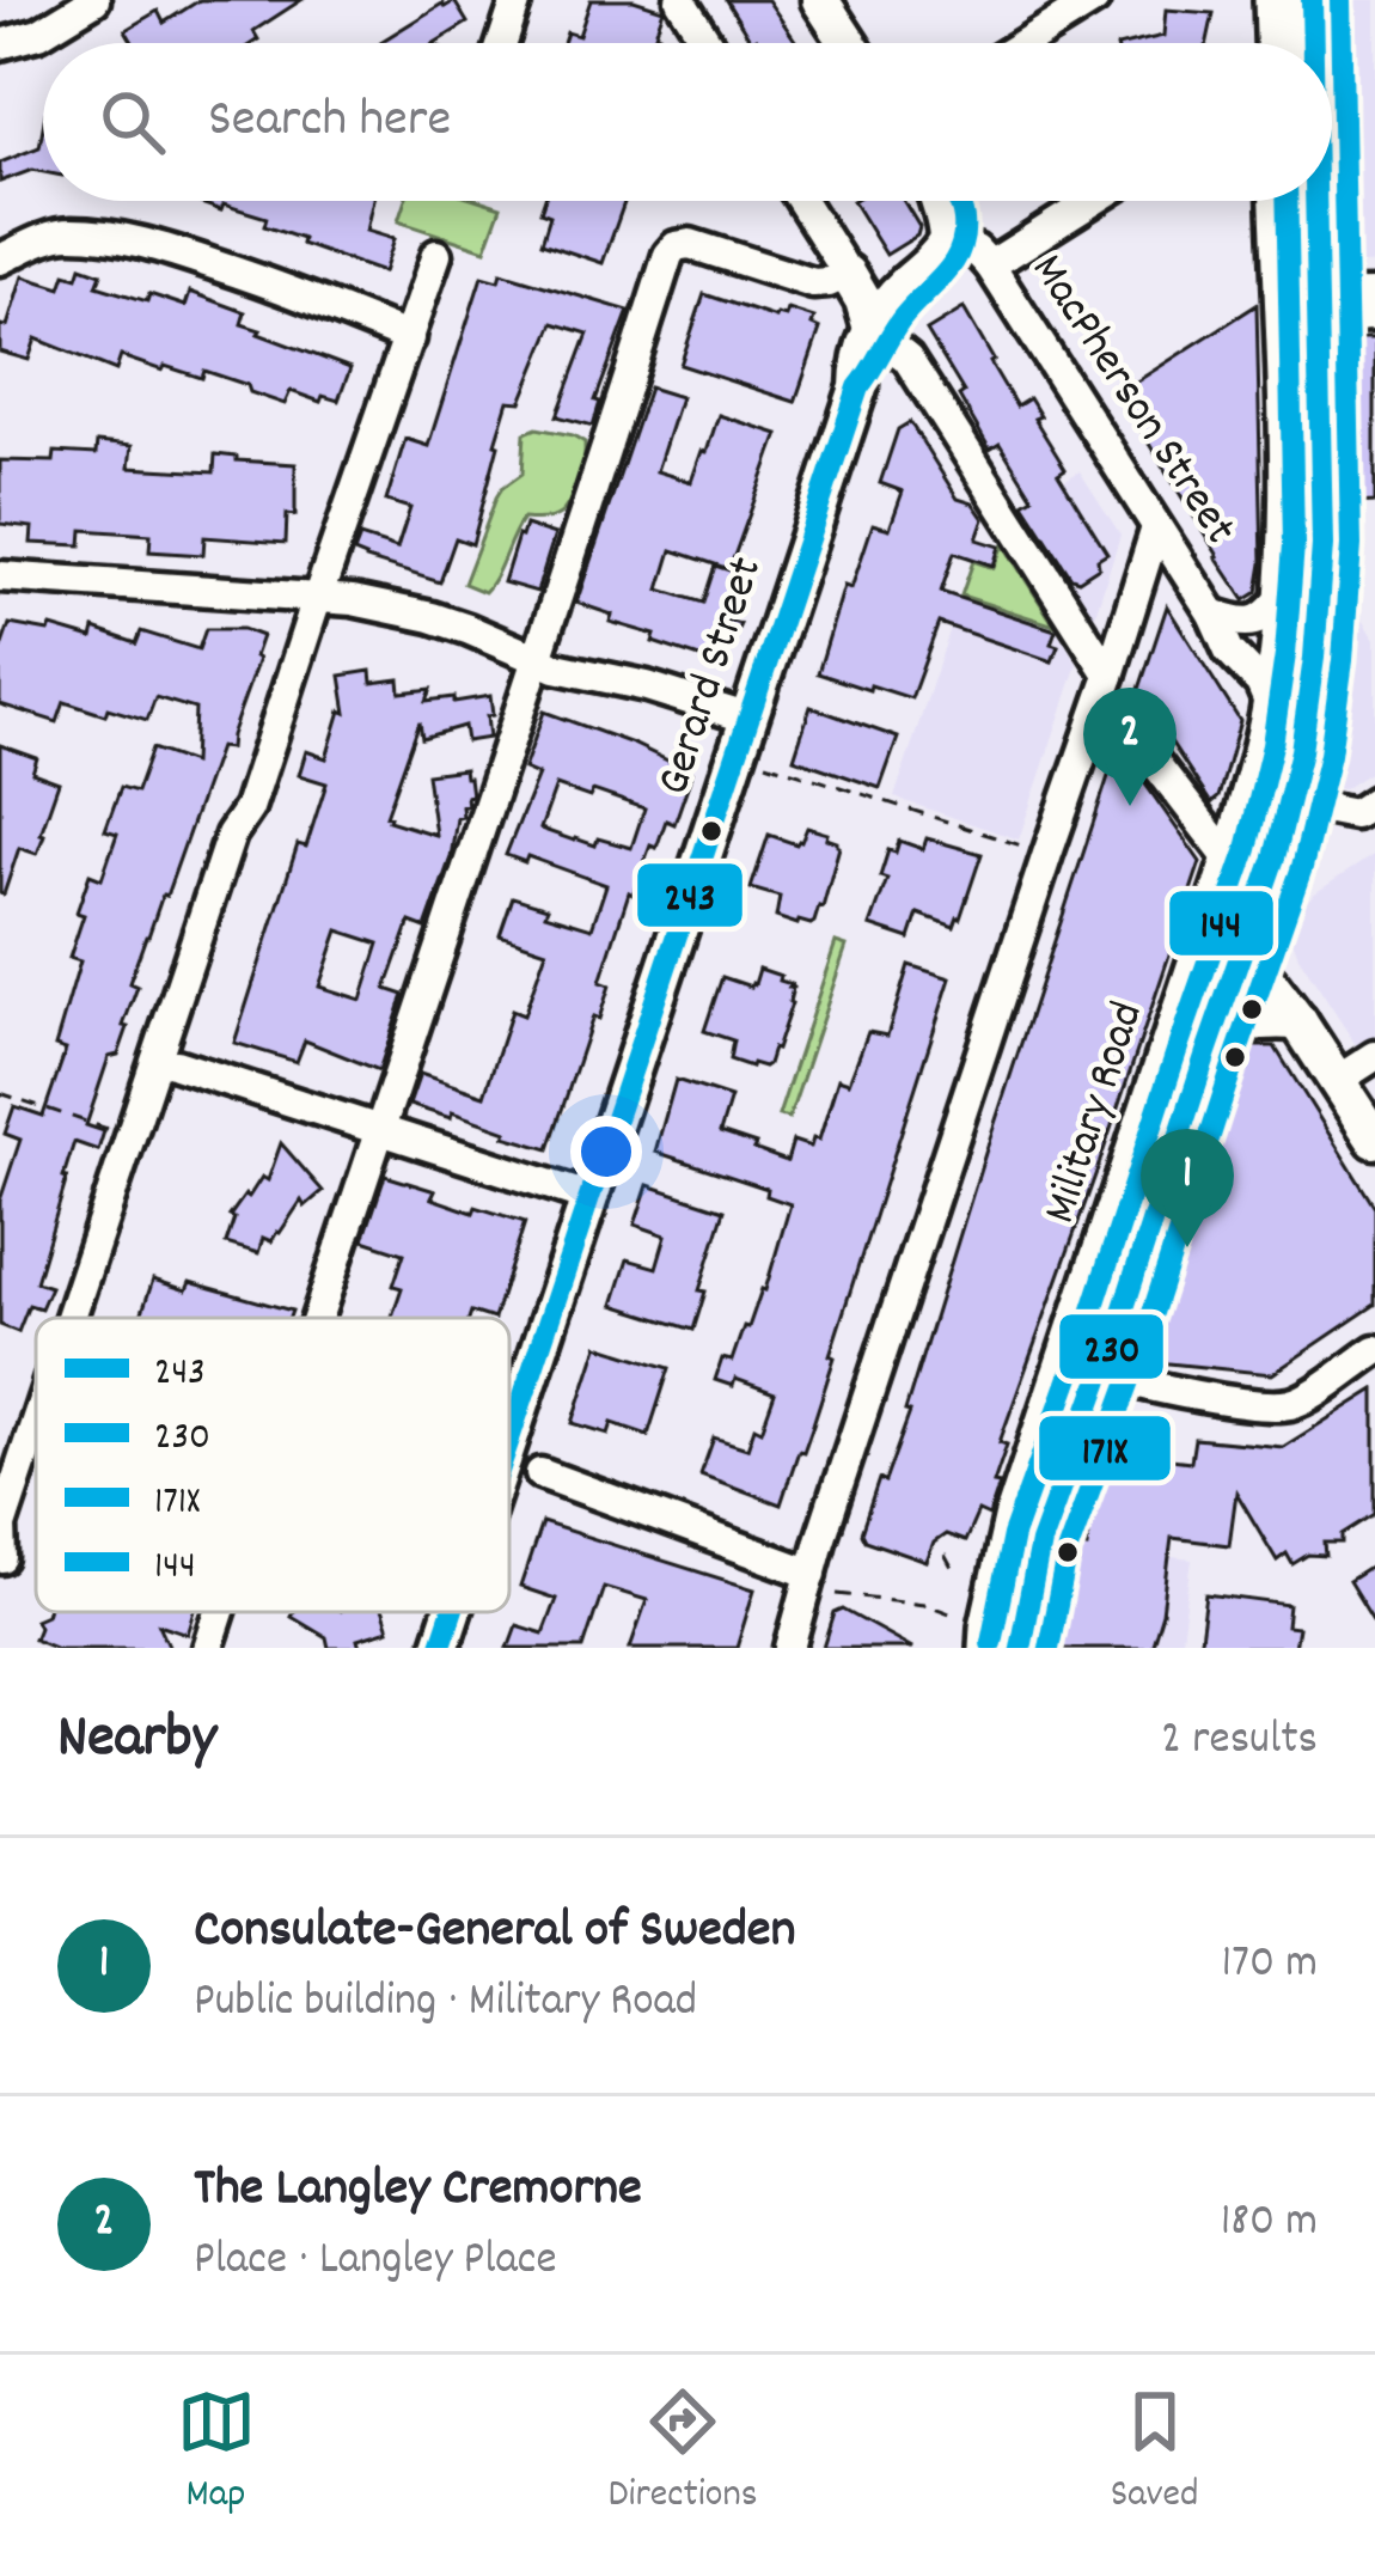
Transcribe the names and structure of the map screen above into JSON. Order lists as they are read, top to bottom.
{
  "streets": {
    "highway": ["Military Road"],
    "main road": ["Gerard Street"],
    "street": ["MacPherson Street"]
  },
  "crossings": [
    ["MacPherson Street", "Gerard Street"],
    ["MacPherson Street", "Military Road"]
  ],
  "lines": [
    "transit line 230",
    "transit line 171X",
    "transit line 243",
    "transit line 144"
  ],
  "legend": [
    "243",
    "230",
    "171X",
    "144"
  ],
  "page": {
    "search": "Search here",
    "pins": ["2", "1"],
    "heading": ["Nearby", "2 results"],
    "list": [
      {
        "mark": "1",
        "name": "Consulate-General of Sweden",
        "note": "Public building · Military Road",
        "value": "170 m"
      },
      {
        "mark": "2",
        "name": "The Langley Cremorne",
        "note": "Place · Langley Place",
        "value": "180 m"
      }
    ],
    "nav": ["Map", "Directions", "Saved"]
  }
}
